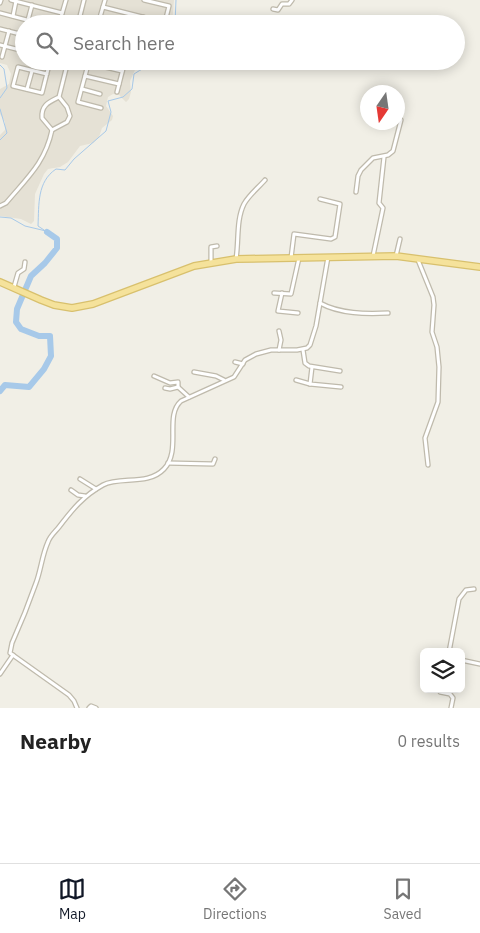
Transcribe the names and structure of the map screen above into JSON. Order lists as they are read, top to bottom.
{
  "north": "bottom",
  "page": {
    "search": "Search here",
    "heading": ["Nearby", "0 results"],
    "nav": ["Map", "Directions", "Saved"]
  }
}
